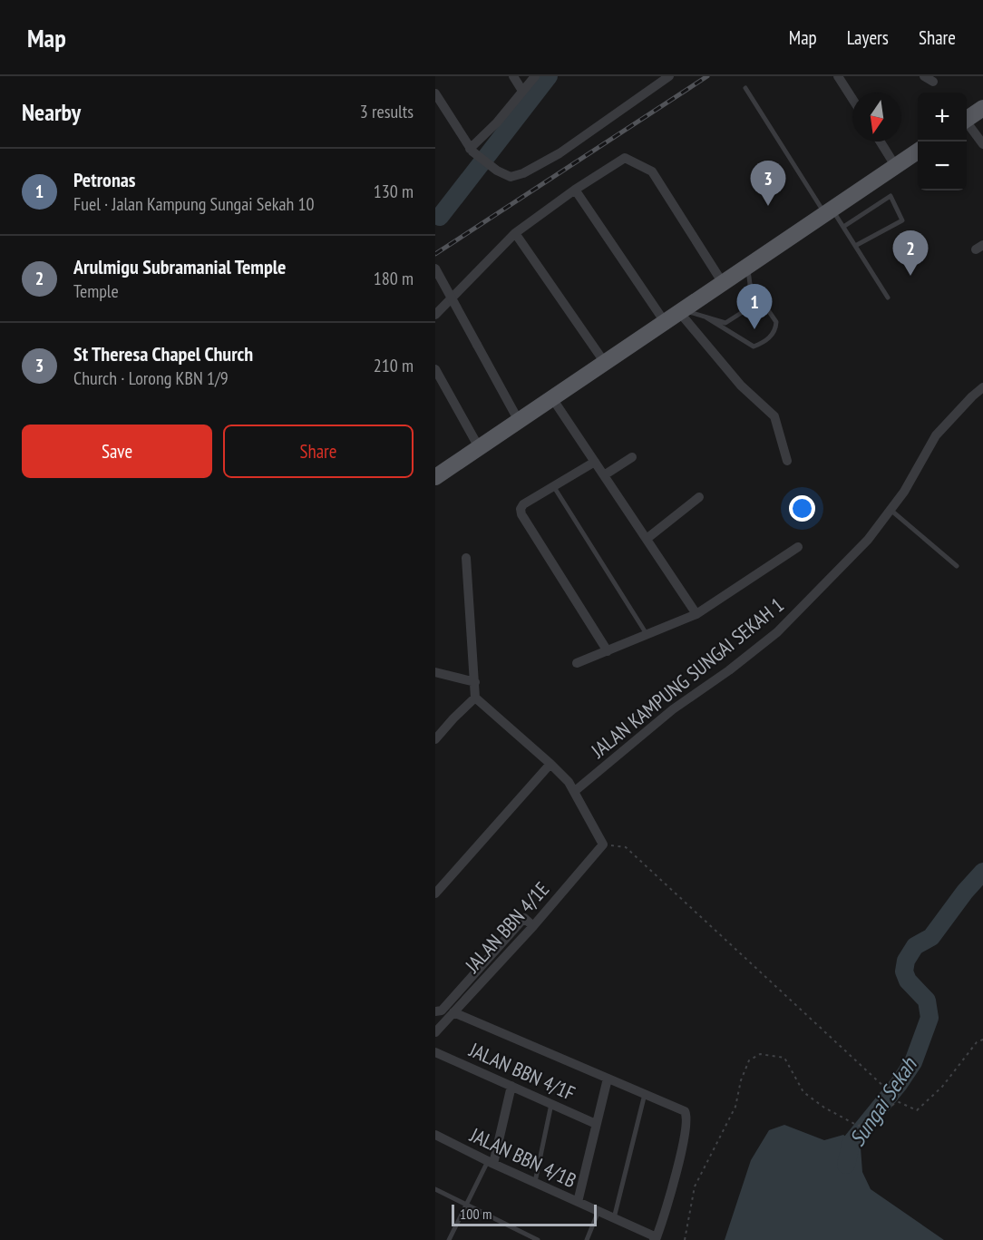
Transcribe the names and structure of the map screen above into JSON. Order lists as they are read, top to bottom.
{
  "streets": {
    "street": [
      "JALAN KAMPUNG SUNGAI SEKAH 1",
      "JALAN BBN 4/1E",
      "JALAN BBN 4/1F",
      "JALAN BBN 4/1B"
    ]
  },
  "water": ["Sungai Sekah"],
  "scale_bar": "100 m",
  "north": "bottom",
  "page": {
    "header": "Map",
    "nav": ["Map", "Layers", "Share"],
    "heading": ["Nearby", "3 results"],
    "map_buttons": ["+", "−"],
    "list": [
      {
        "mark": "1",
        "name": "Petronas",
        "note": "Fuel · Jalan Kampung Sungai Sekah 10",
        "value": "130 m"
      },
      {
        "mark": "2",
        "name": "Arulmigu Subramanial Temple",
        "note": "Temple",
        "value": "180 m"
      },
      {
        "mark": "3",
        "name": "St Theresa Chapel Church",
        "note": "Church · Lorong KBN 1/9",
        "value": "210 m"
      }
    ],
    "pins": ["3", "2", "1"],
    "buttons": ["Save", "Share"],
    "scale": "100 m"
  }
}
